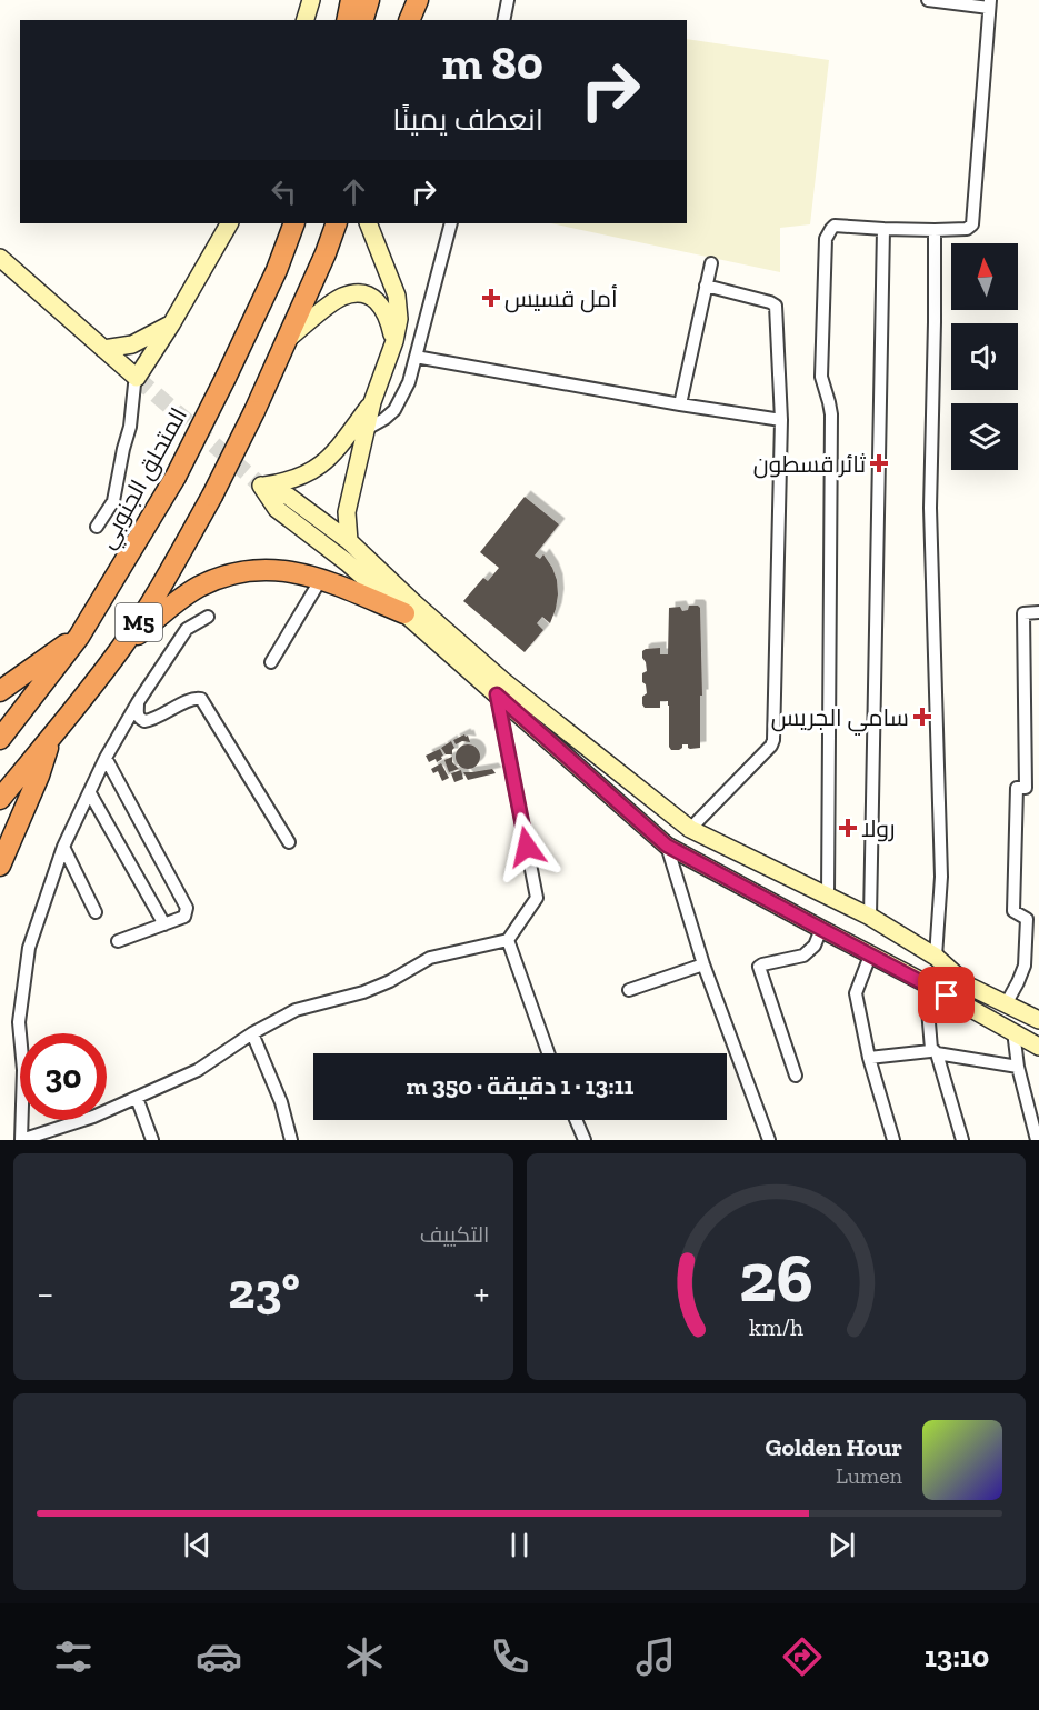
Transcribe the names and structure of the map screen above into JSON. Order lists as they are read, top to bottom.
{
  "streets": {
    "highway": ["المتحلق الجنوبي", "M5"]
  },
  "places": {
    "health": [
      "أمل قسيس",
      "ثائر قسطون",
      "سامي الجريس",
      "رولا"
    ]
  },
  "north": "top",
  "page": {
    "turn": ["80 m", "انعطف يمينًا"],
    "limit": "30",
    "trip": "13:11 · 1 دقيقة · 350 m",
    "tile": "التكييف",
    "heat": ["−", "23°", "+"],
    "song": ["Golden Hour", "Lumen"],
    "tabs": "13:10",
    "gauge": ["26", "km/h"]
  }
}
